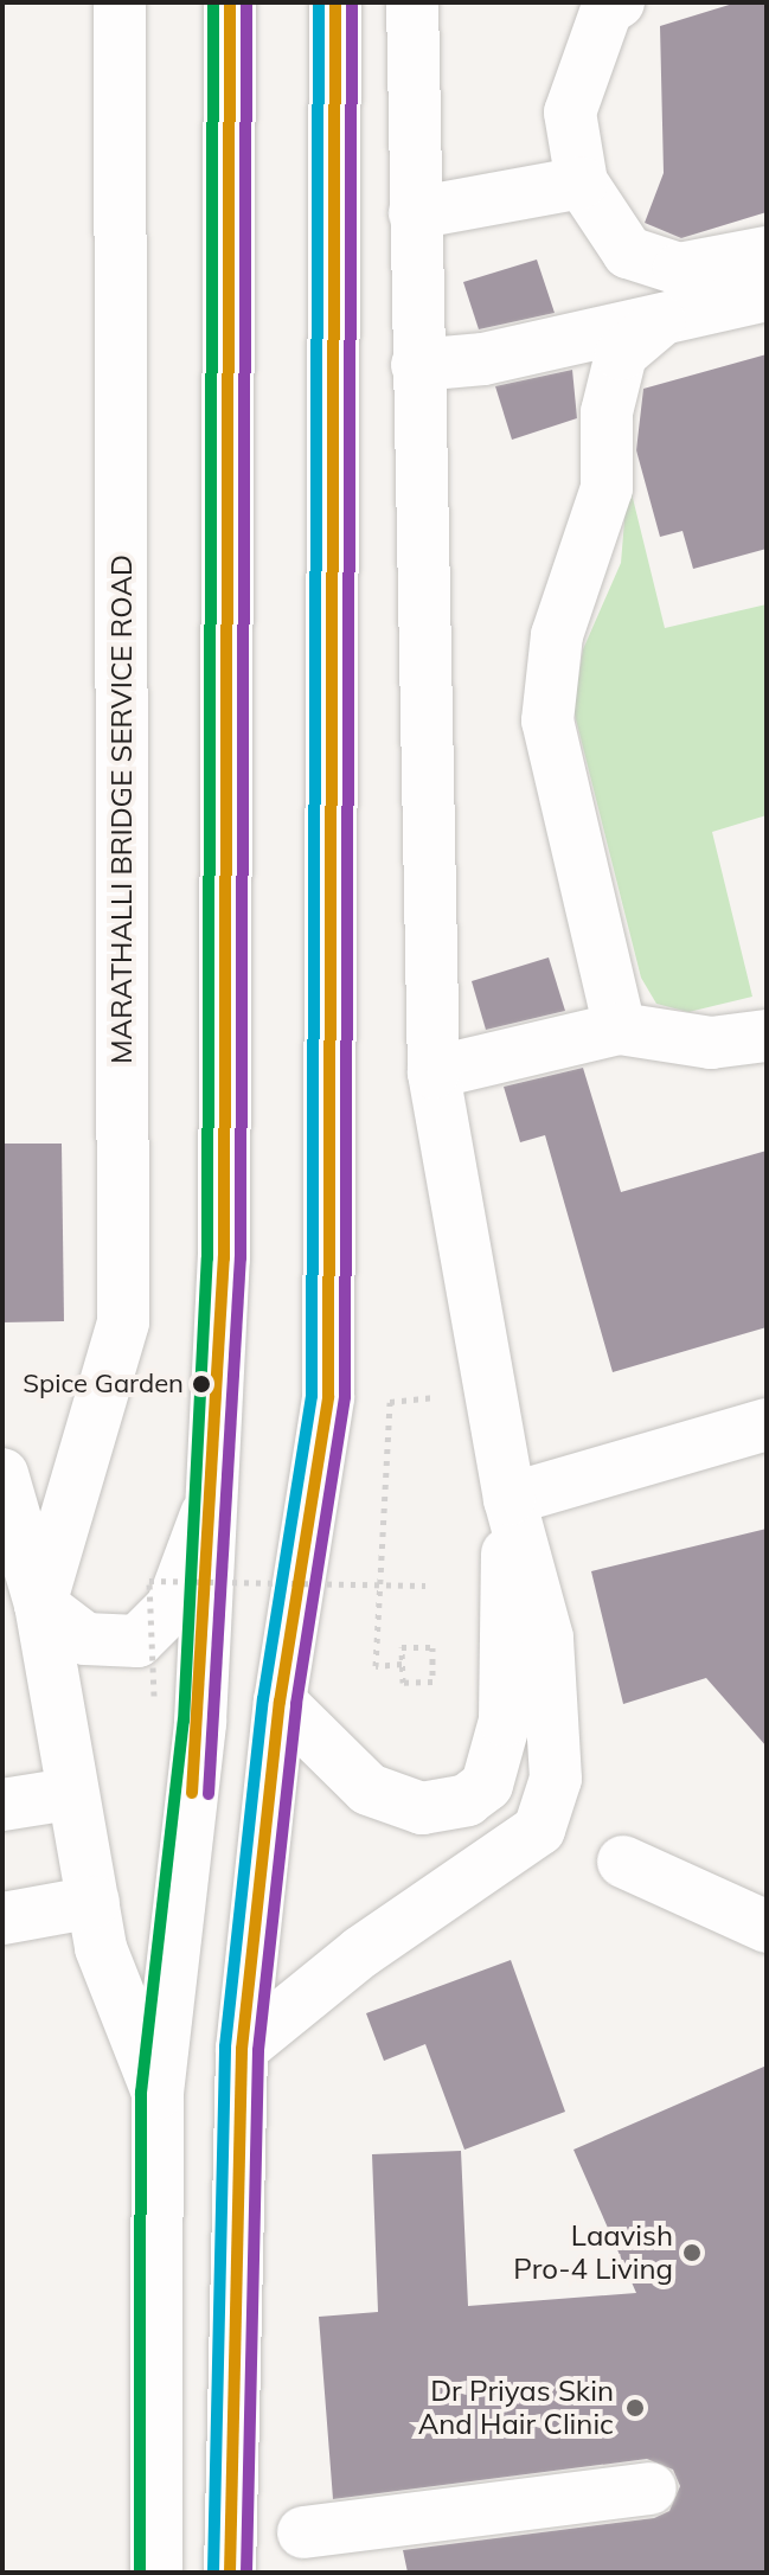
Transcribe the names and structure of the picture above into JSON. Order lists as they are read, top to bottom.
{
  "streets": {
    "street": ["MARATHALLI BRIDGE SERVICE ROAD"]
  },
  "places": ["Spice Garden", "Laavish Pro-4 Living", "Dr Priyas Skin And Hair Clinic"]
}
